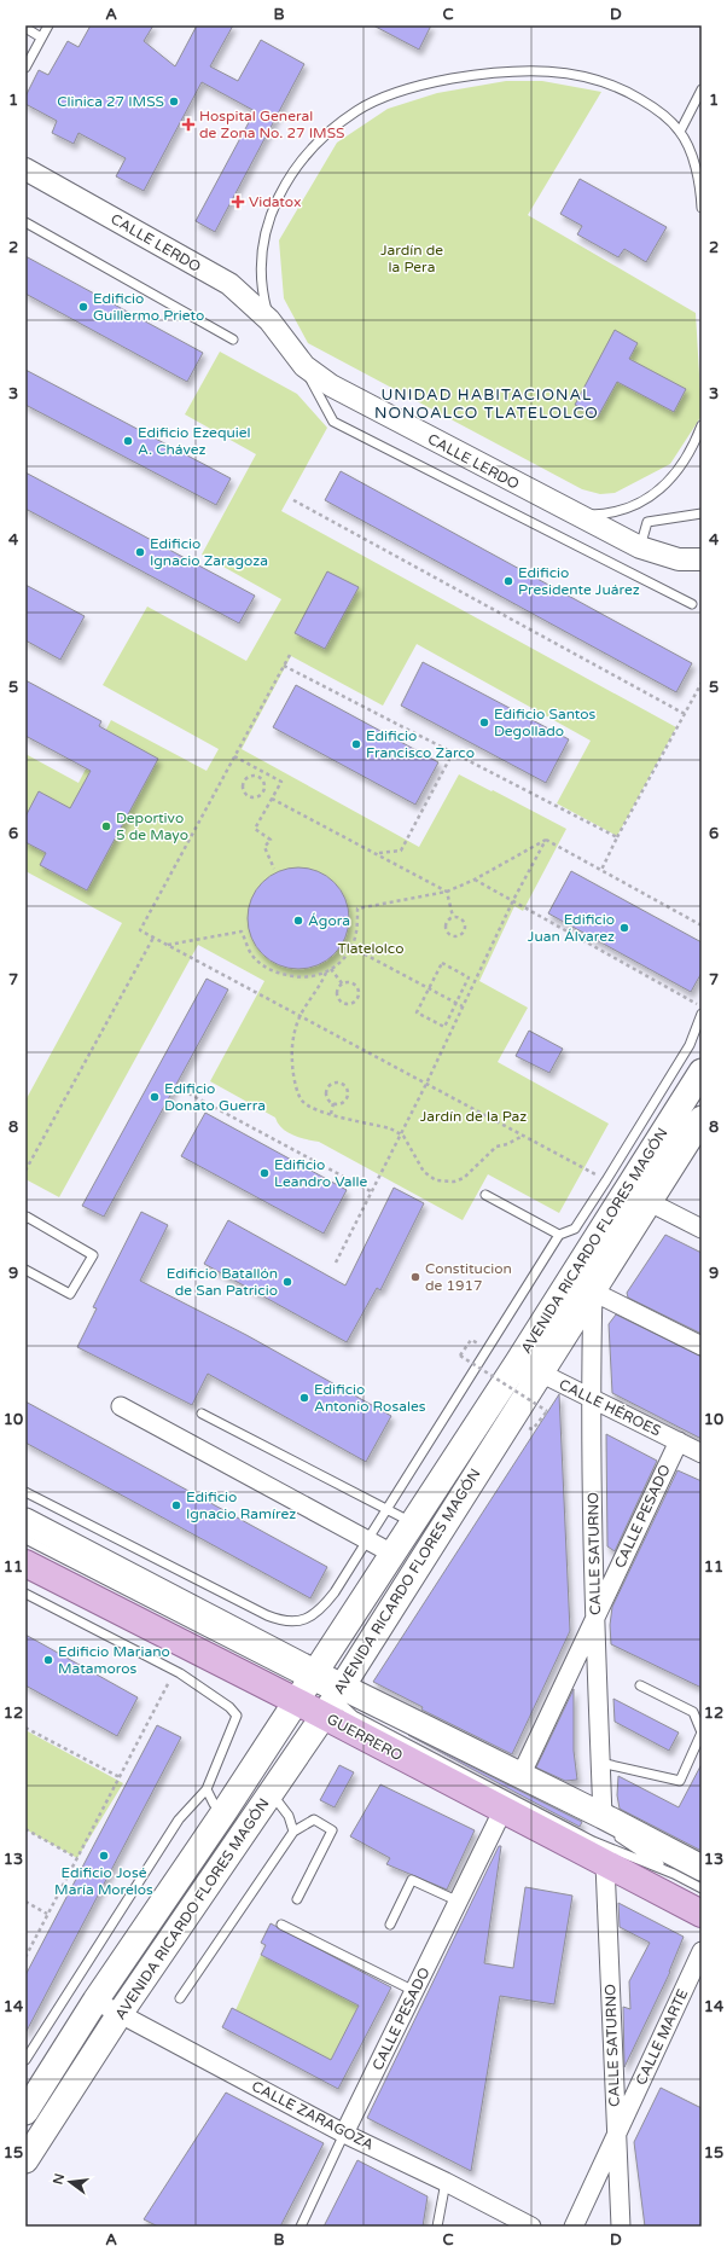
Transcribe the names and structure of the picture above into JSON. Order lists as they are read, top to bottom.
{
  "streets": {
    "main road": ["AVENIDA RICARDO FLORES MAGÓN", "GUERRERO"],
    "street": [
      "CALLE LERDO",
      "CALLE HÉROES",
      "CALLE PESADO",
      "CALLE SATURNO",
      "CALLE MARTE",
      "CALLE ZARAGOZA"
    ]
  },
  "crossings": [
    ["AVENIDA RICARDO FLORES MAGÓN", "CALLE HÉROES"],
    ["AVENIDA RICARDO FLORES MAGÓN", "CALLE SATURNO"],
    ["AVENIDA RICARDO FLORES MAGÓN", "GUERRERO"],
    ["AVENIDA RICARDO FLORES MAGÓN", "CALLE ZARAGOZA"],
    ["CALLE HÉROES", "CALLE PESADO"],
    ["CALLE HÉROES", "CALLE SATURNO"],
    ["CALLE PESADO", "CALLE SATURNO"],
    ["CALLE PESADO", "GUERRERO"],
    ["CALLE PESADO", "CALLE ZARAGOZA"],
    ["CALLE SATURNO", "GUERRERO"],
    ["CALLE SATURNO", "CALLE MARTE"]
  ],
  "districts": ["UNIDAD HABITACIONAL NONOALCO TLATELOLCO"],
  "parks": ["Jardín de la Pera", "Tlatelolco", "Jardín de la Paz"],
  "places": {
    "other": [
      "Clinica 27 IMSS",
      "Edificio Guillermo Prieto",
      "Edificio Ezequiel A. Chávez",
      "Edificio Ignacio Zaragoza",
      "Edificio Presidente Juárez",
      "Edificio Santos Degollado",
      "Edificio Francisco Zarco",
      "Deportivo 5 de Mayo",
      "Ágora",
      "Edificio Juan Álvarez",
      "Edificio Donato Guerra",
      "Edificio Leandro Valle",
      "Constitucion de 1917",
      "Edificio Batallón de San Patricio",
      "Edificio Antonio Rosales",
      "Edificio Ignacio Ramírez",
      "Edificio Mariano Matamoros",
      "Edificio José María Morelos"
    ],
    "health": ["Hospital General de Zona No. 27 IMSS", "Vidatox"]
  },
  "north": "left",
  "grid": {
    "columns": [
      "A",
      "B",
      "C",
      "D"
    ],
    "rows": [
      "1",
      "2",
      "3",
      "4",
      "5",
      "6",
      "7",
      "8",
      "9",
      "10",
      "11",
      "12",
      "13",
      "14",
      "15"
    ]
  }
}
